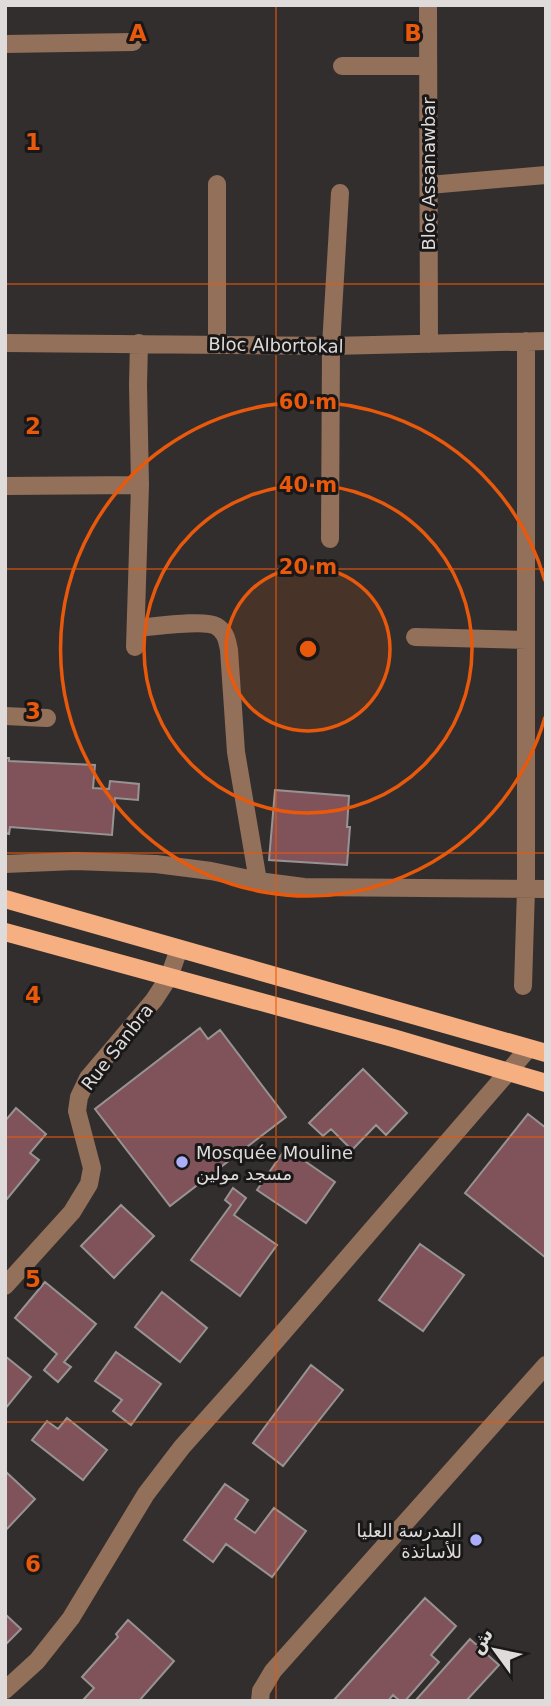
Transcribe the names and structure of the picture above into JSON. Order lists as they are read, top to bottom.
{
  "streets": {
    "street": ["Bloc Assanawbar", "Bloc Albortokal", "Rue Sanbra"]
  },
  "crossings": [
    ["Bloc Assanawbar", "Bloc Albortokal"]
  ],
  "places": ["Mosquée Mouline مسجد مولين", "المدرسة العليا للأساتذة"],
  "north": "top left",
  "grid": {
    "columns": ["A", "B"],
    "rows": [
      "1",
      "2",
      "3",
      "4",
      "5",
      "6"
    ]
  },
  "rings": ["60 m", "40 m", "20 m"]
}
